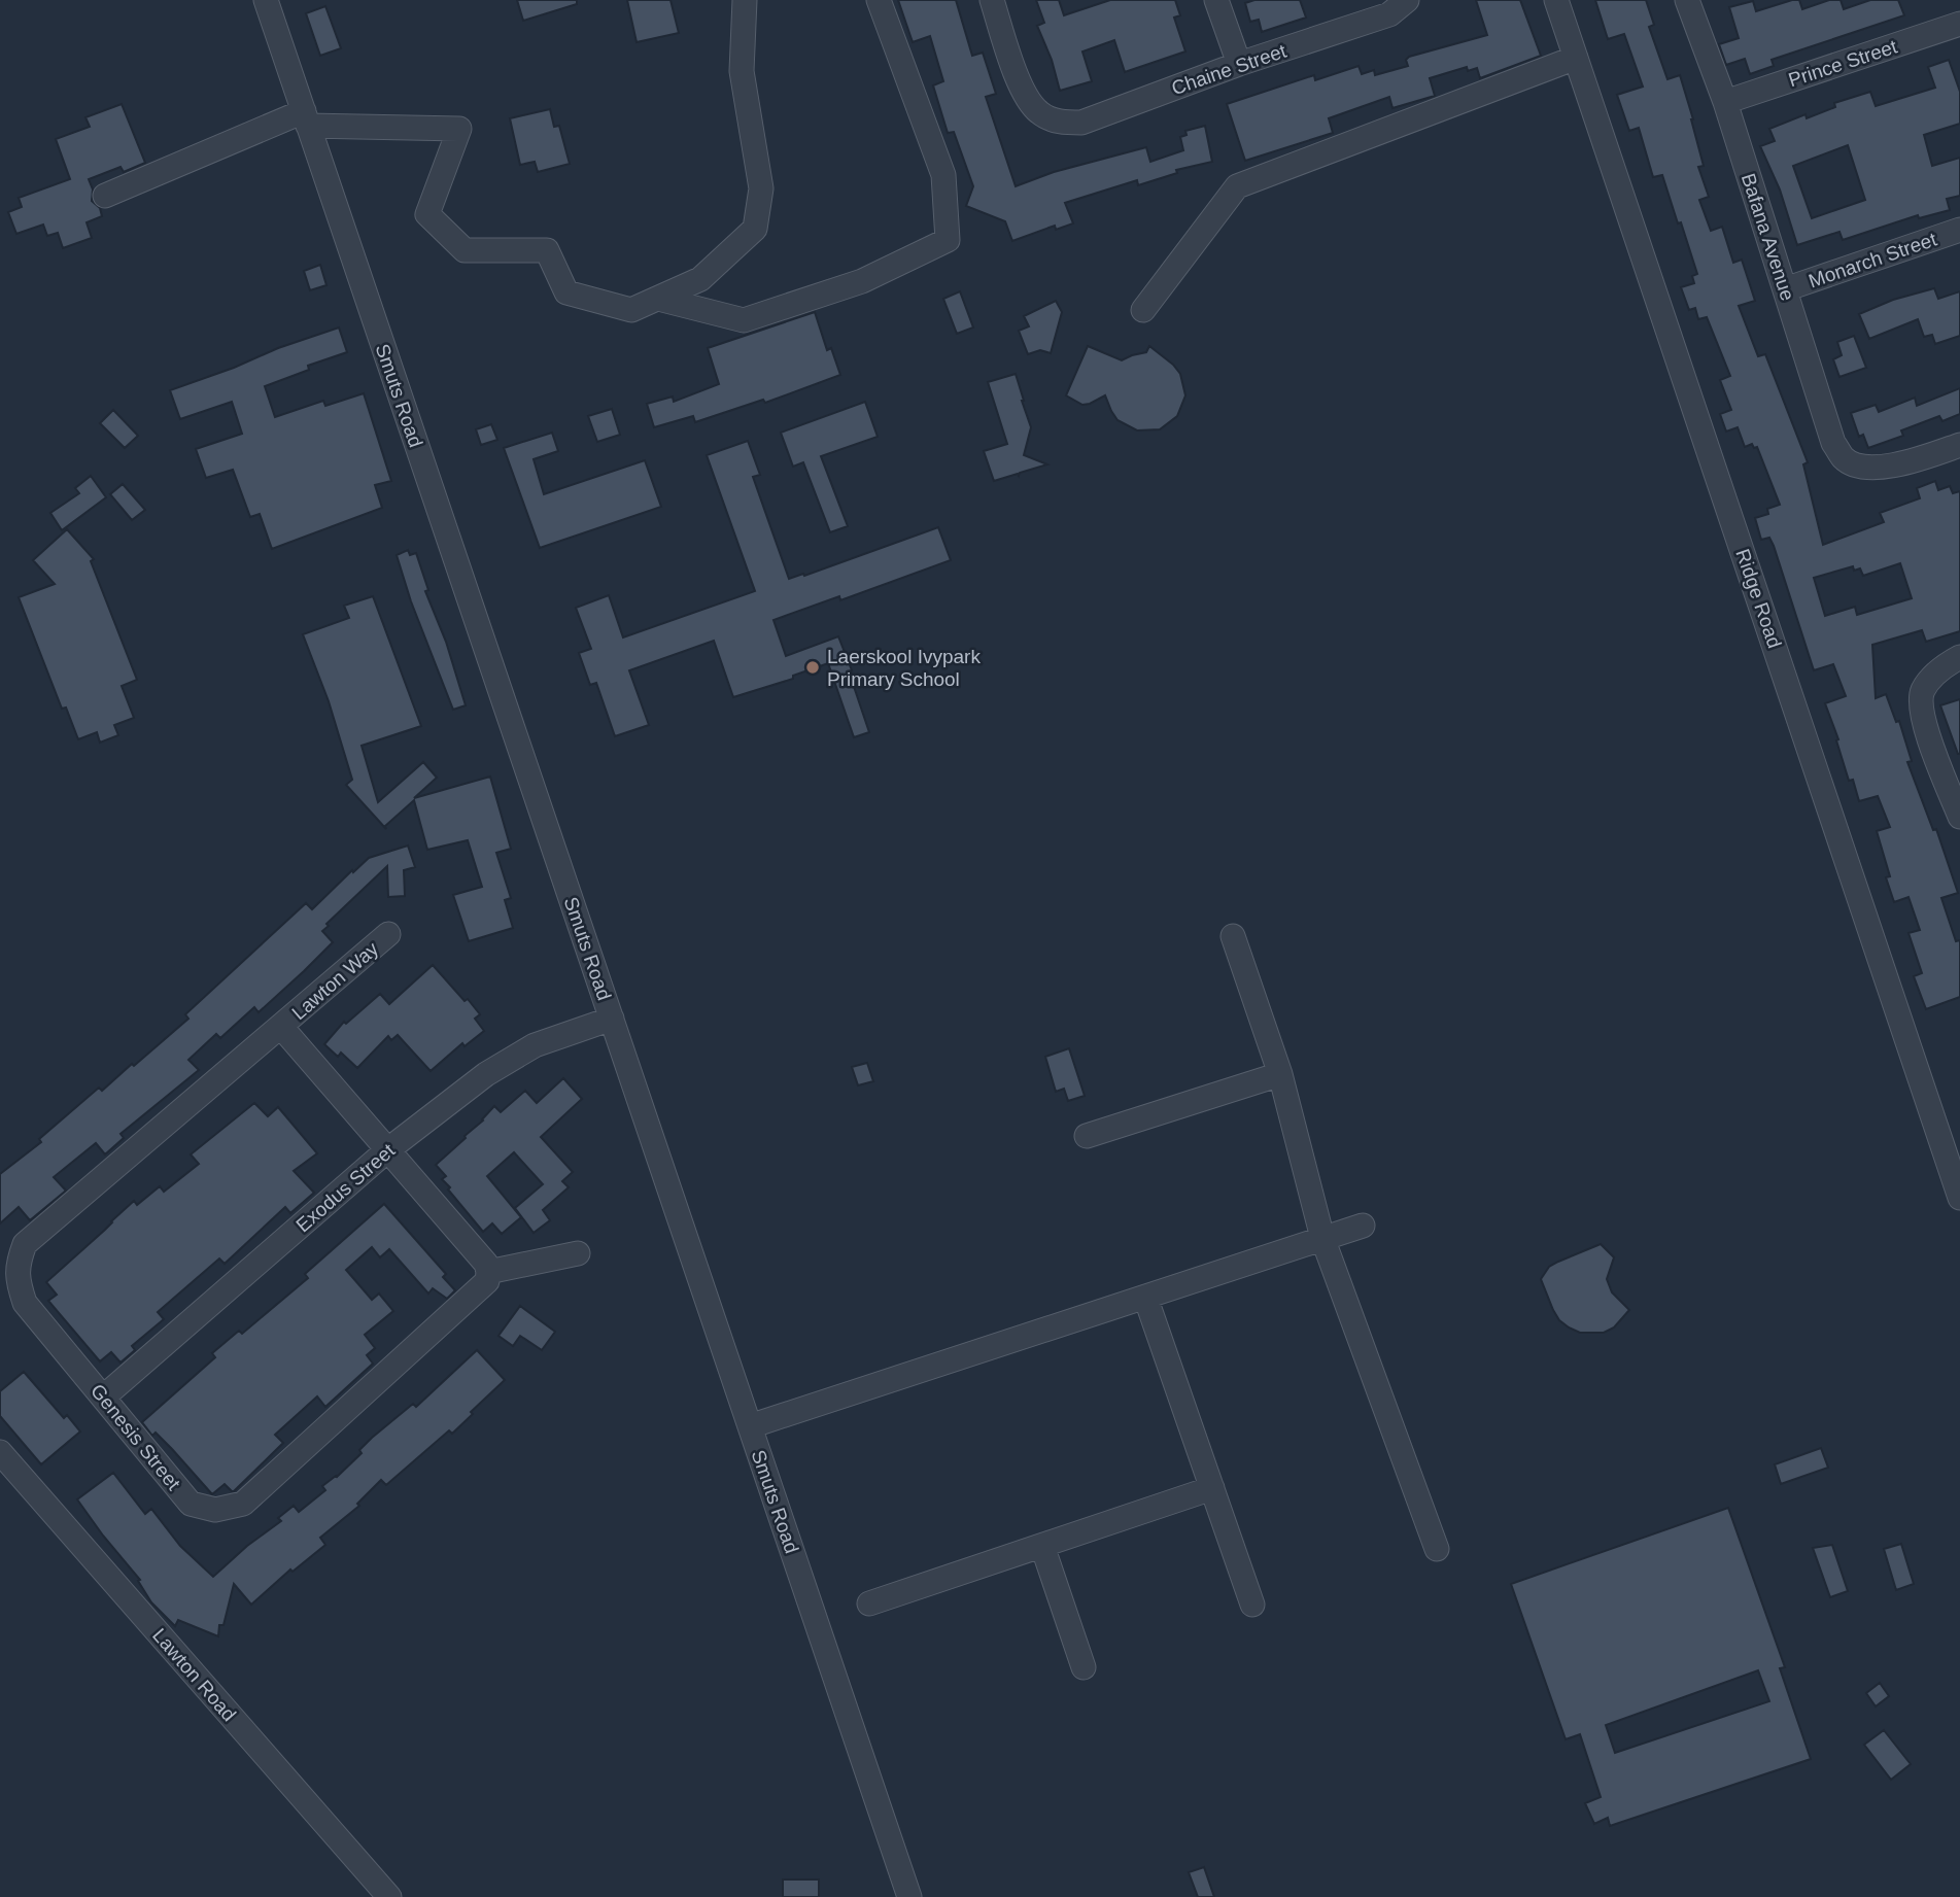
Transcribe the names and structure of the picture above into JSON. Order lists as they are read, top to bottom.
{
  "streets": {
    "street": [
      "Prince Street",
      "Chaine Street",
      "Bafana Avenue",
      "Monarch Street",
      "Smuts Road",
      "Ridge Road",
      "Lawton Way",
      "Exodus Street",
      "Genesis Street",
      "Lawton Road"
    ]
  },
  "crossings": [
    ["Prince Street", "Bafana Avenue"],
    ["Bafana Avenue", "Monarch Street"],
    ["Smuts Road", "Exodus Street"],
    ["Lawton Way", "Genesis Street"],
    ["Exodus Street", "Genesis Street"]
  ],
  "places": ["Laerskool Ivypark Primary School"]
}
